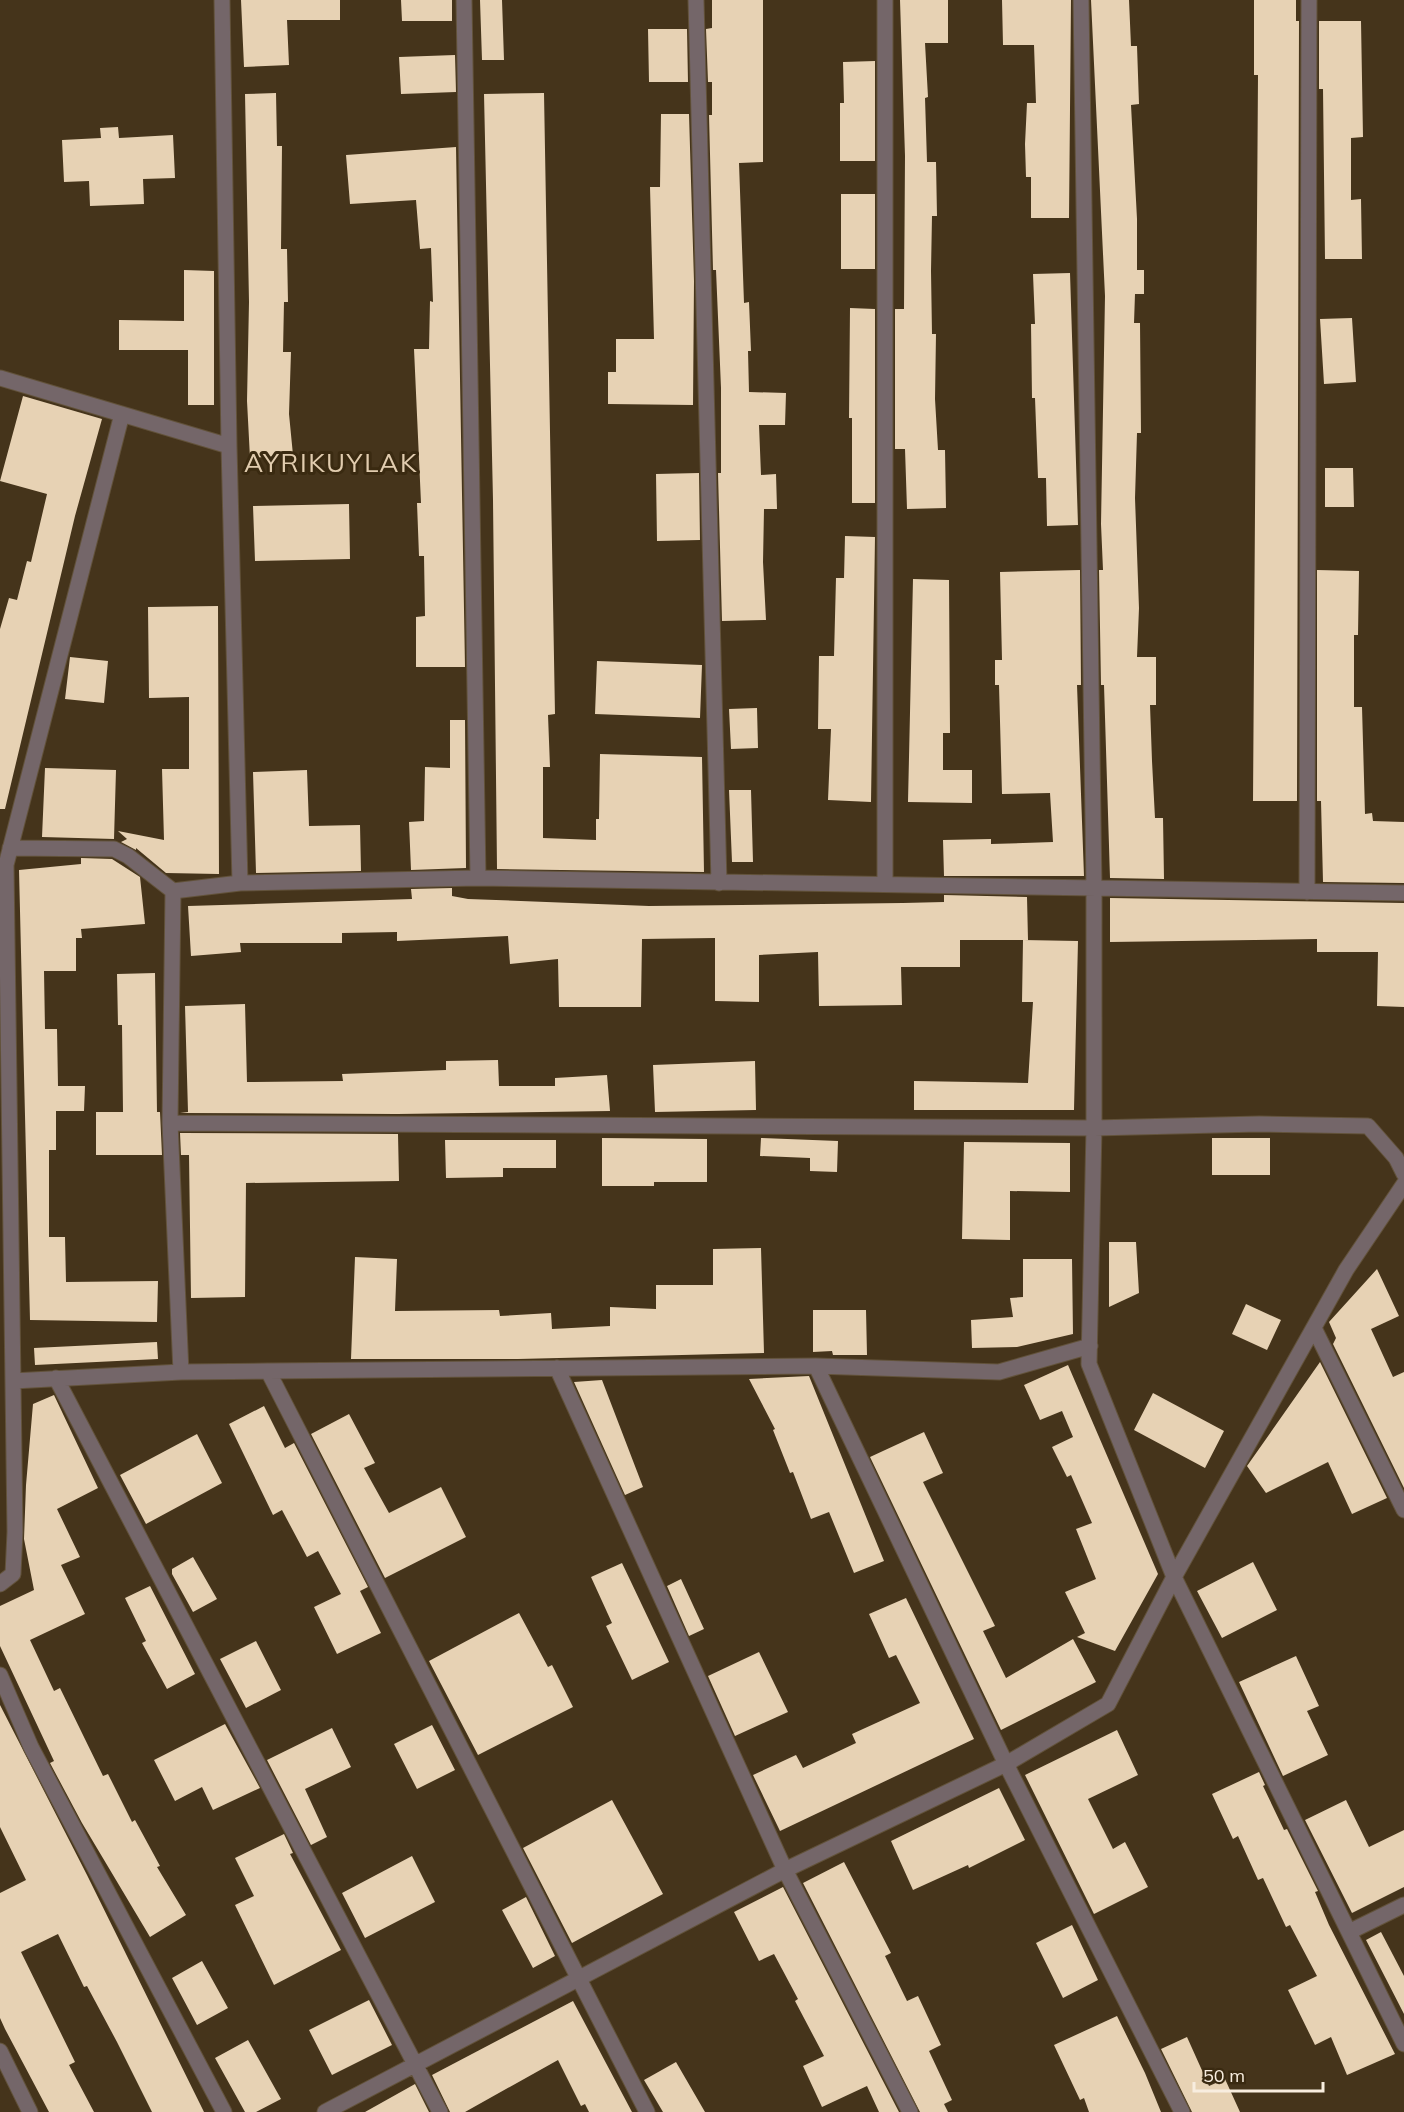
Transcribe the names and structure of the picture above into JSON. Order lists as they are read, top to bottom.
{
  "districts": ["AYRIKUYLAK"],
  "scale_bar": "50 m"
}
